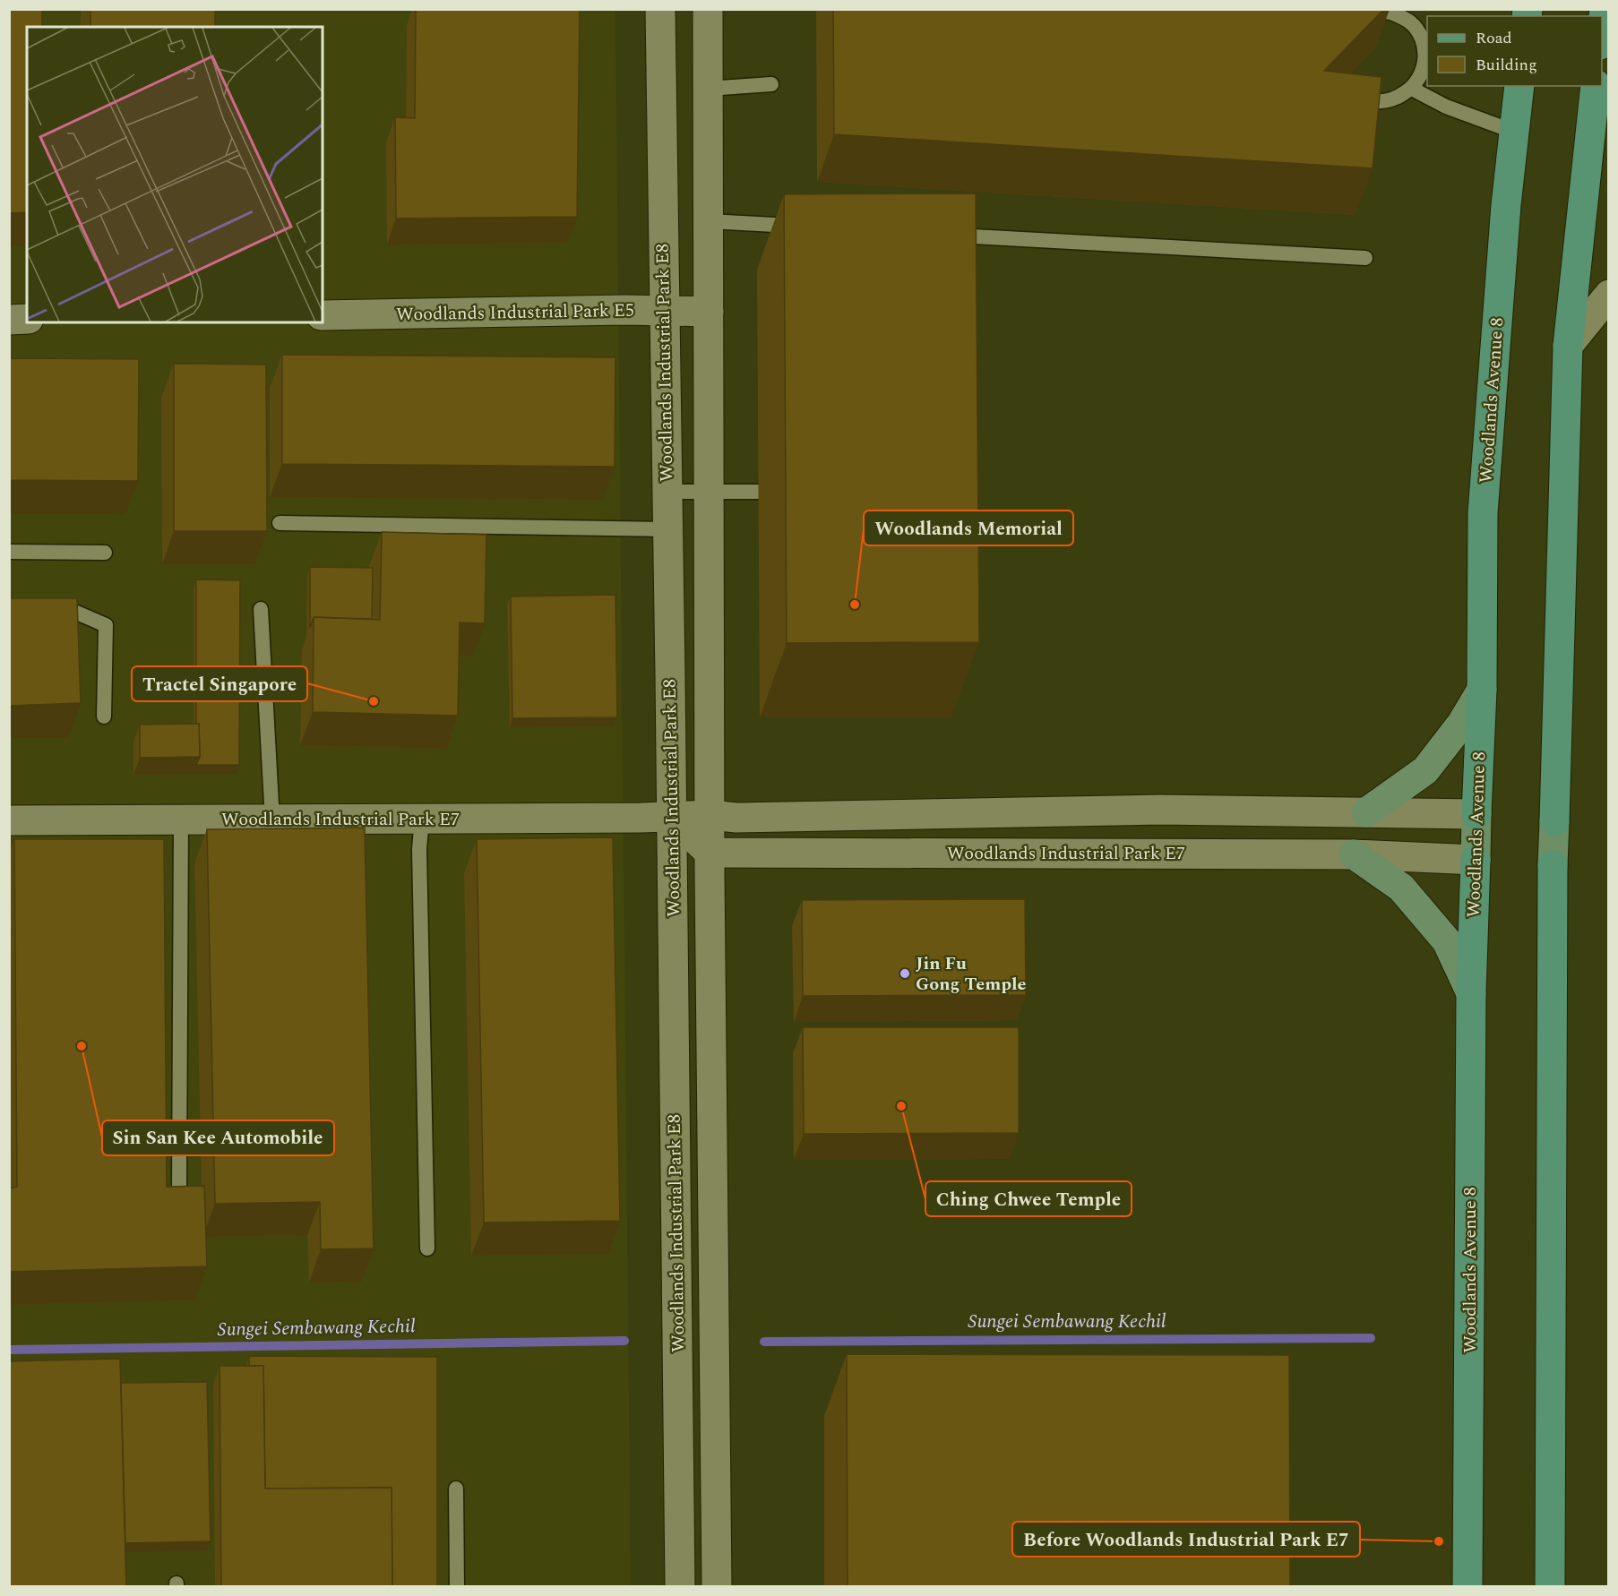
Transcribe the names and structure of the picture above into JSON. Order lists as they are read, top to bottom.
{
  "streets": {
    "main road": ["Woodlands Avenue 8"],
    "street": ["Woodlands Industrial Park E5", "Woodlands Industrial Park E8", "Woodlands Industrial Park E7"]
  },
  "crossings": [
    ["Woodlands Industrial Park E5", "Woodlands Industrial Park E8"],
    ["Woodlands Industrial Park E8", "Woodlands Industrial Park E7"],
    ["Woodlands Avenue 8", "Woodlands Industrial Park E7"]
  ],
  "water": ["Sungei Sembawang Kechil"],
  "places": [
    "Woodlands Memorial",
    "Tractel Singapore",
    "Jin Fu Gong Temple",
    "Sin San Kee Automobile",
    "Ching Chwee Temple",
    "Before Woodlands Industrial Park E7"
  ],
  "legend": ["Road", "Building"]
}
